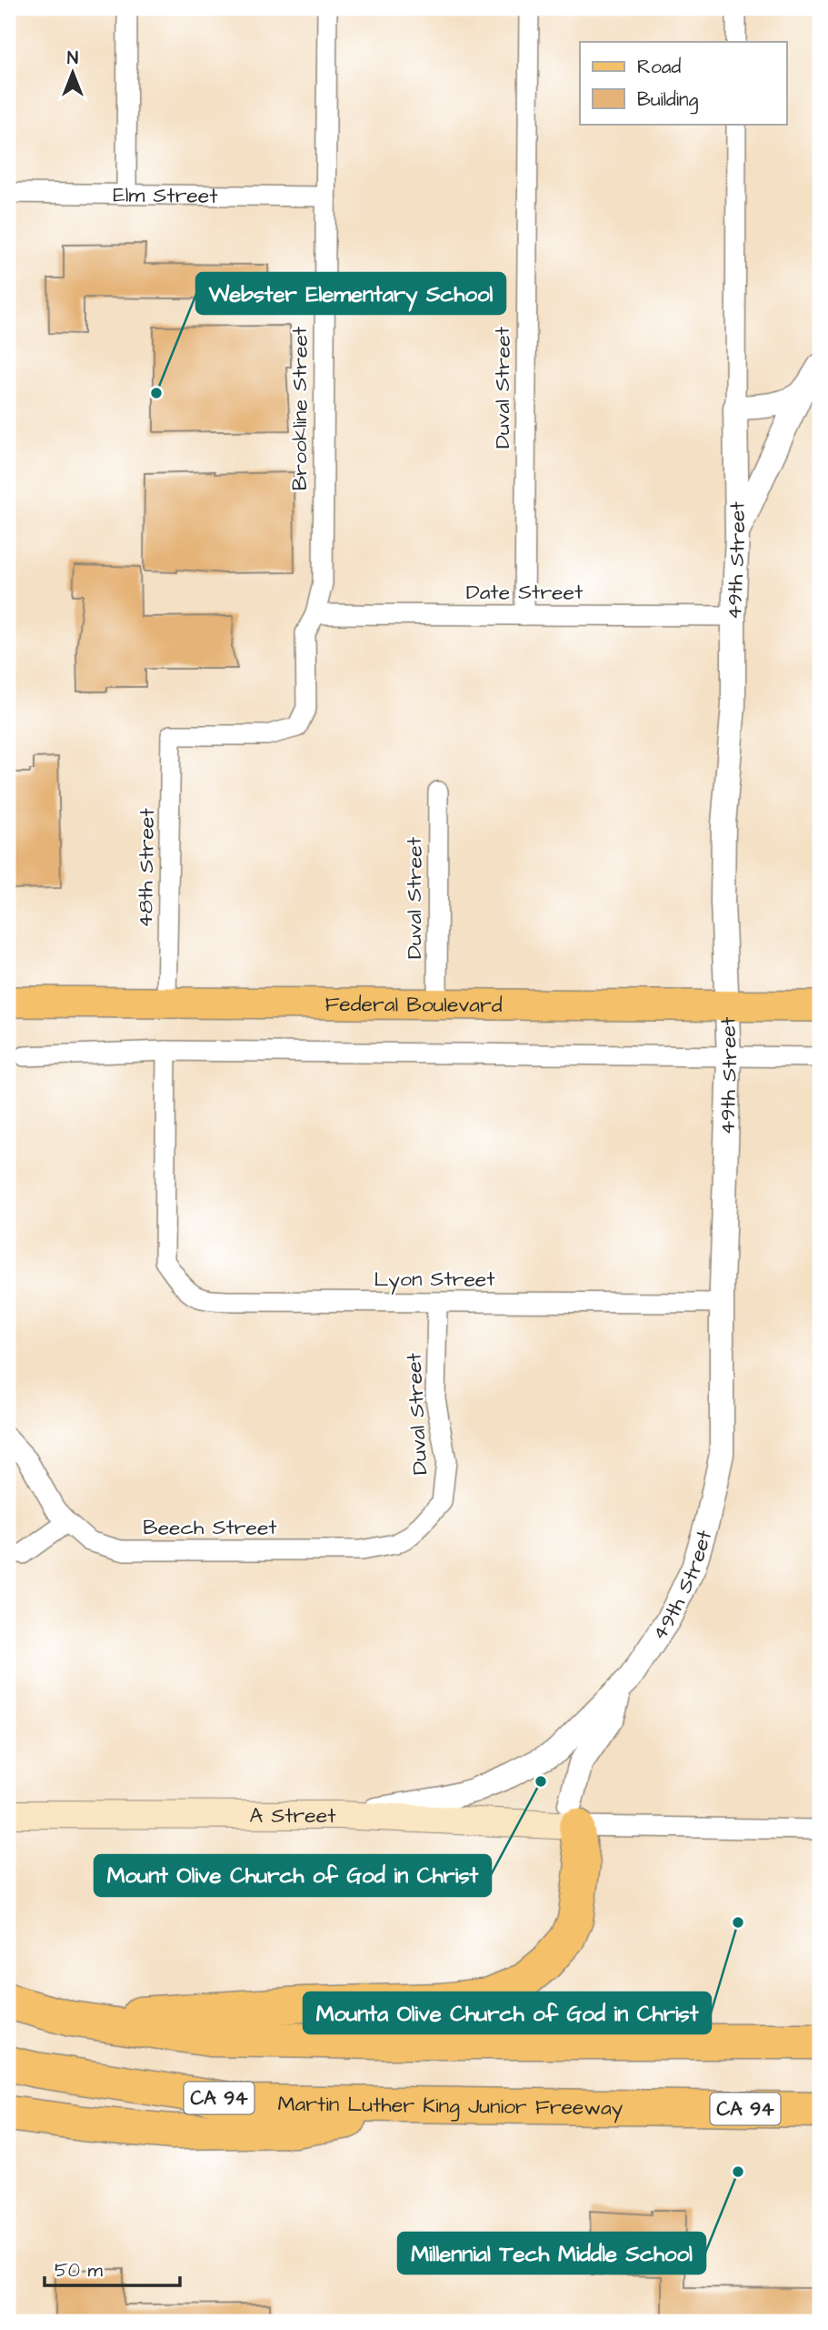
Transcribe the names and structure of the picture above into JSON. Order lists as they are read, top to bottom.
{
  "streets": {
    "highway": ["CA 94", "Martin Luther King Junior Freeway"],
    "main road": ["Federal Boulevard", "A Street"],
    "street": [
      "Elm Street",
      "Duval Street",
      "Brookline Street",
      "49th Street",
      "Date Street",
      "48th Street",
      "Lyon Street",
      "Beech Street"
    ]
  },
  "crossings": [
    ["Elm Street", "Brookline Street"],
    ["Duval Street", "Date Street"],
    ["Duval Street", "Federal Boulevard"],
    ["Duval Street", "Lyon Street"],
    ["Duval Street", "Beech Street"],
    ["Brookline Street", "Date Street"],
    ["Brookline Street", "48th Street"],
    ["49th Street", "Date Street"],
    ["49th Street", "Federal Boulevard"],
    ["49th Street", "Lyon Street"],
    ["49th Street", "A Street"],
    ["48th Street", "Federal Boulevard"]
  ],
  "places": [
    "Webster Elementary School",
    "Mount Olive Church of God in Christ",
    "Mounta Olive Church of God in Christ",
    "Millennial Tech Middle School"
  ],
  "legend": ["Road", "Building"],
  "scale_bar": "50 m",
  "north": "top"
}
